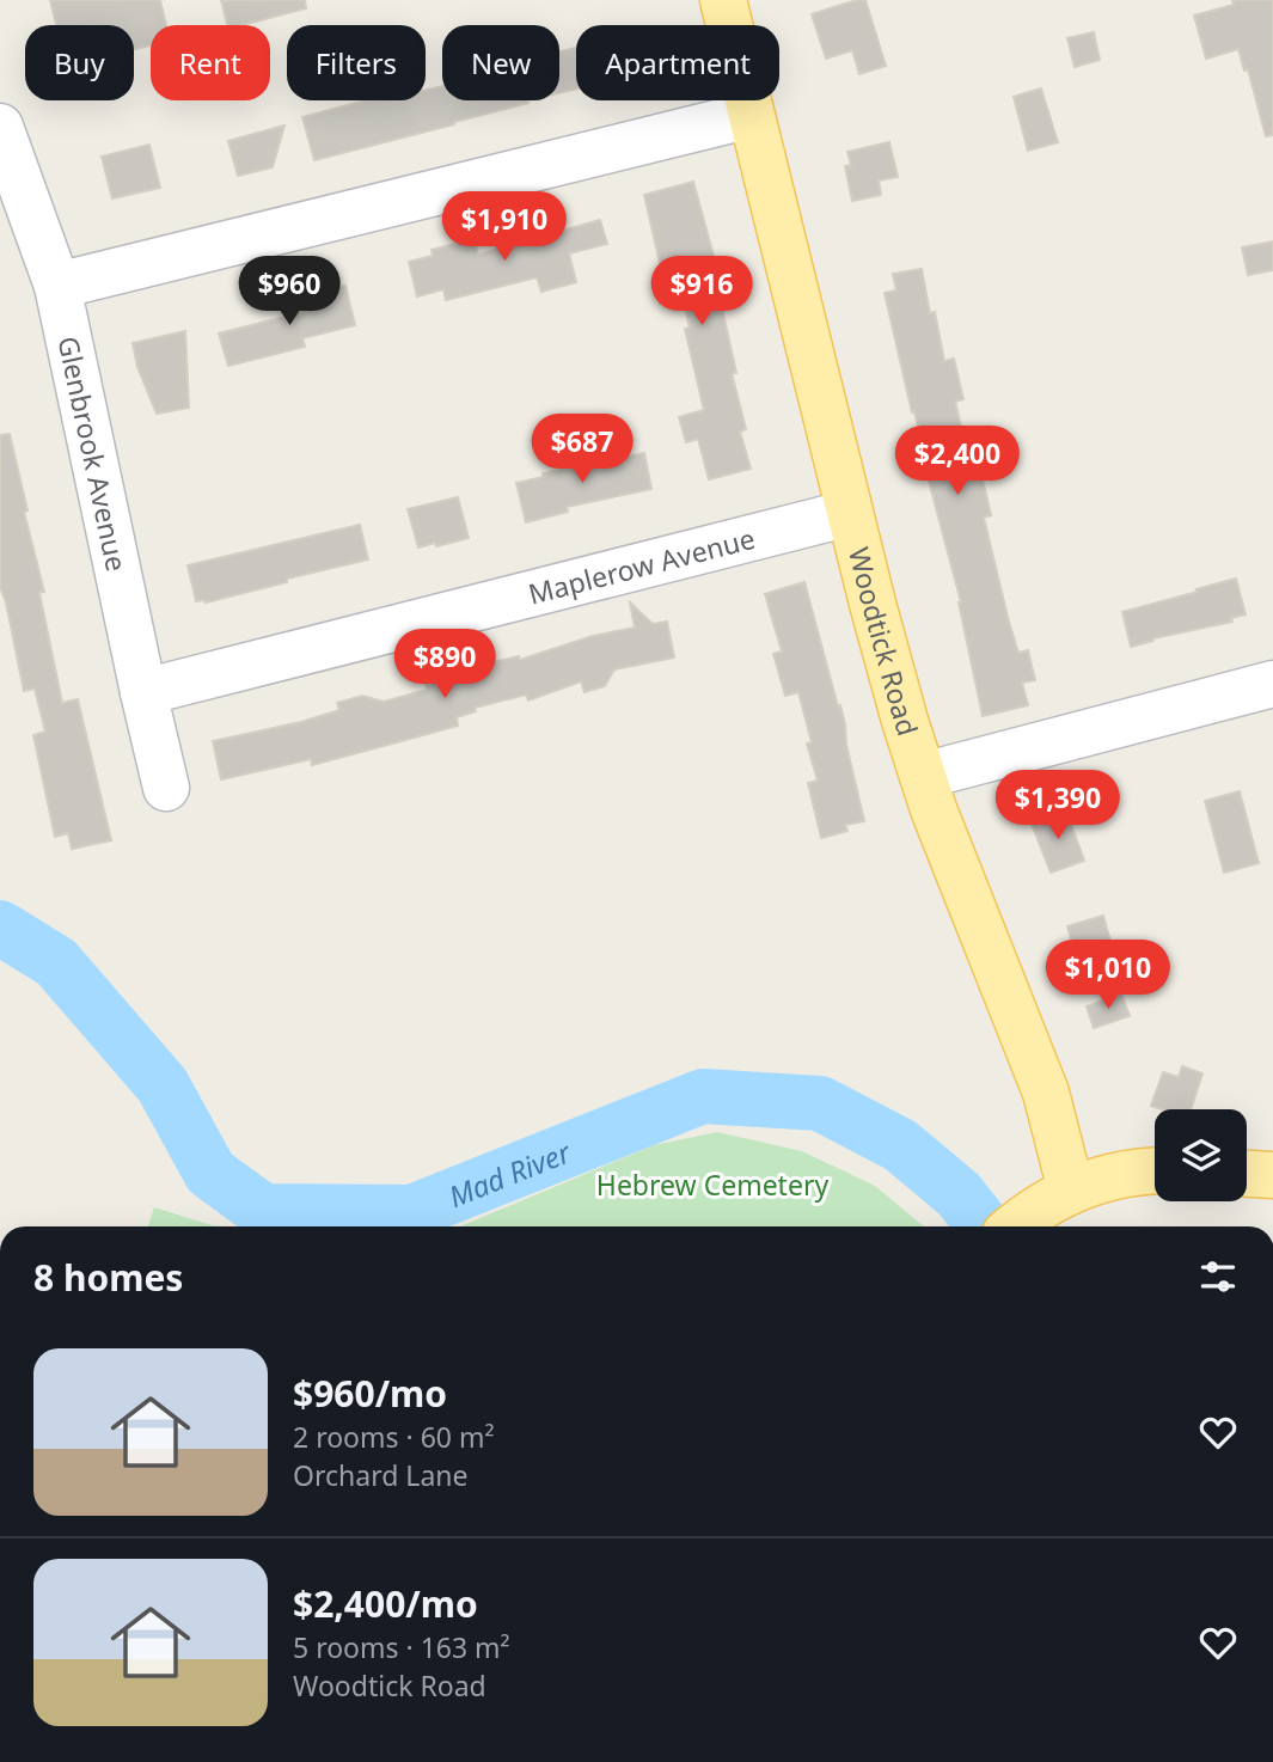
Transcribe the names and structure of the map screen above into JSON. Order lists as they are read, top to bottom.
{
  "streets": {
    "main road": ["Woodtick Road"],
    "street": ["Glenbrook Avenue", "Maplerow Avenue"]
  },
  "crossings": [
    ["Glenbrook Avenue", "Maplerow Avenue"],
    ["Maplerow Avenue", "Woodtick Road"]
  ],
  "water": ["Mad River"],
  "parks": ["Hebrew Cemetery"],
  "page": {
    "chip": [
      "Buy",
      "Rent",
      "Filters",
      "New",
      "Apartment"
    ],
    "price": [
      "$1,910",
      "$960",
      "$916",
      "$687",
      "$2,400",
      "$890",
      "$1,390",
      "$1,010"
    ],
    "heading": "8 homes",
    "list": [
      {
        "name": "$960/mo",
        "note": "2 rooms · 60 m² · Orchard Lane"
      },
      {
        "name": "$2,400/mo",
        "note": "5 rooms · 163 m² · Woodtick Road"
      }
    ]
  }
}
